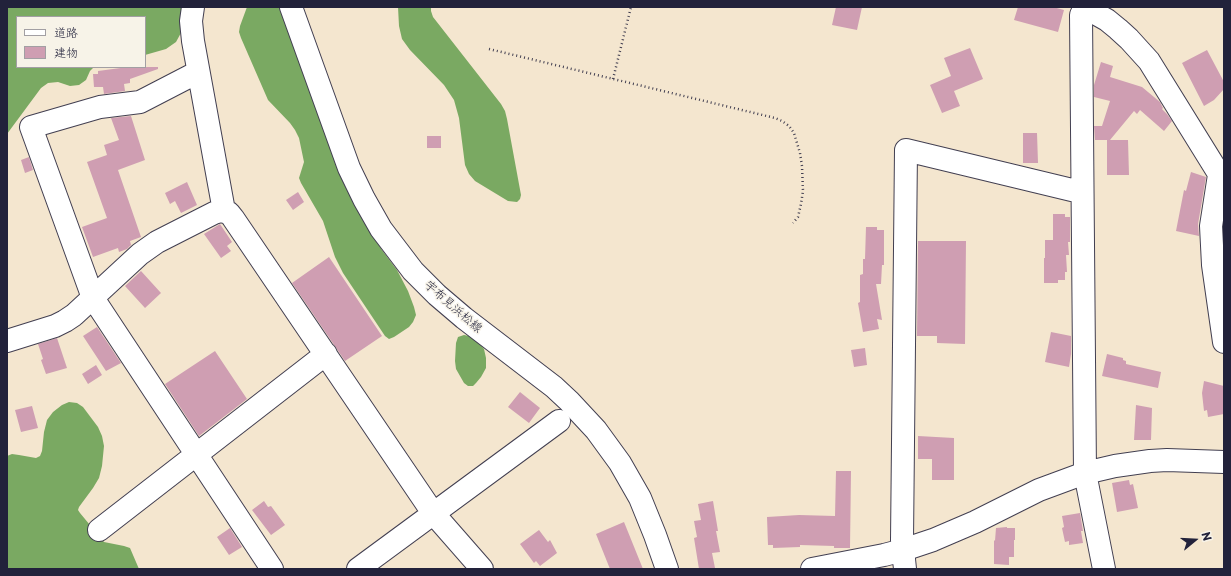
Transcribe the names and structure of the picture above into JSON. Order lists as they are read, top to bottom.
{
  "streets": {
    "street": ["宇布見浜松線"]
  },
  "legend": ["道路", "建物"],
  "north": "right"
}
